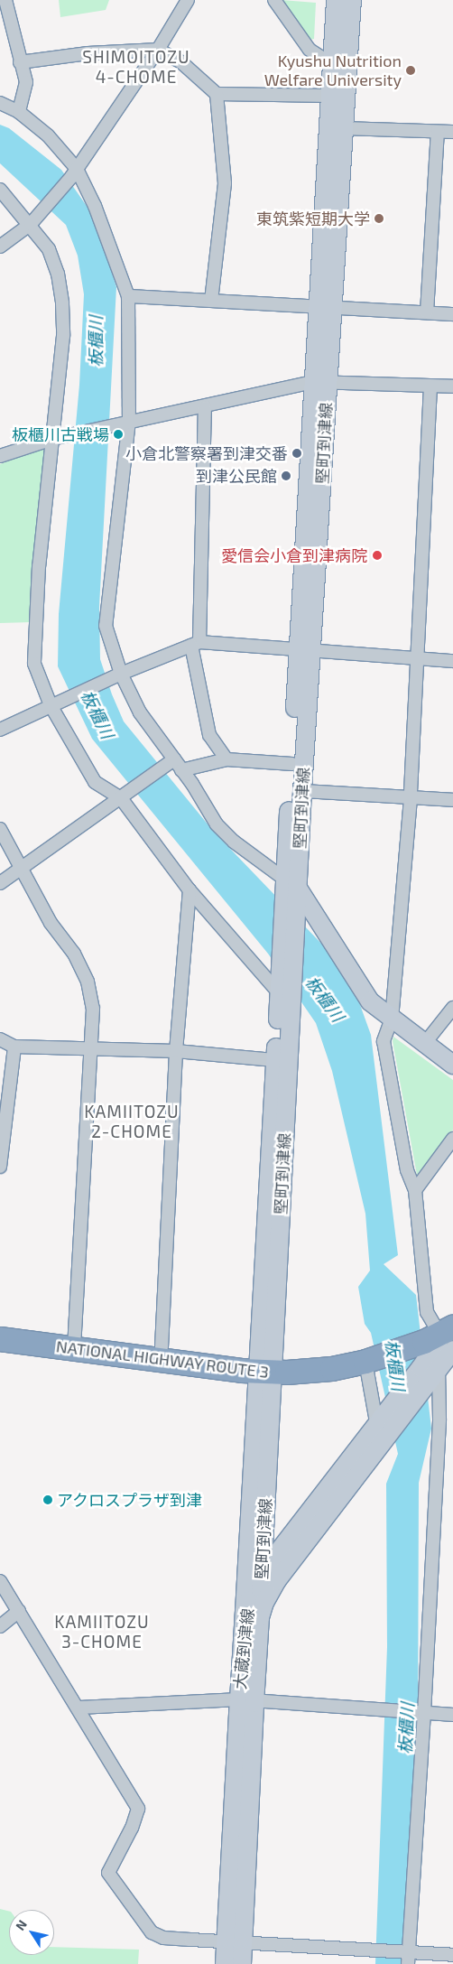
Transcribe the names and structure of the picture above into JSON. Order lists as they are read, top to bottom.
{
  "streets": {
    "highway": ["NATIONAL HIGHWAY ROUTE 3"],
    "main road": ["堅町到津線", "大蔵到津線"]
  },
  "crossings": [
    ["堅町到津線", "NATIONAL HIGHWAY ROUTE 3"],
    ["堅町到津線", "大蔵到津線"],
    ["NATIONAL HIGHWAY ROUTE 3", "大蔵到津線"]
  ],
  "districts": ["SHIMOITOZU 4-CHOME", "KAMIITOZU 2-CHOME", "KAMIITOZU 3-CHOME"],
  "water": ["板櫃川"],
  "places": [
    "Kyushu Nutrition Welfare University",
    "東筑紫短期大学",
    "板櫃川古戦場",
    "小倉北警察署到津交番",
    "到津公民館",
    "愛信会小倉到津病院",
    "アクロスプラザ到津"
  ],
  "north": "top left"
}
